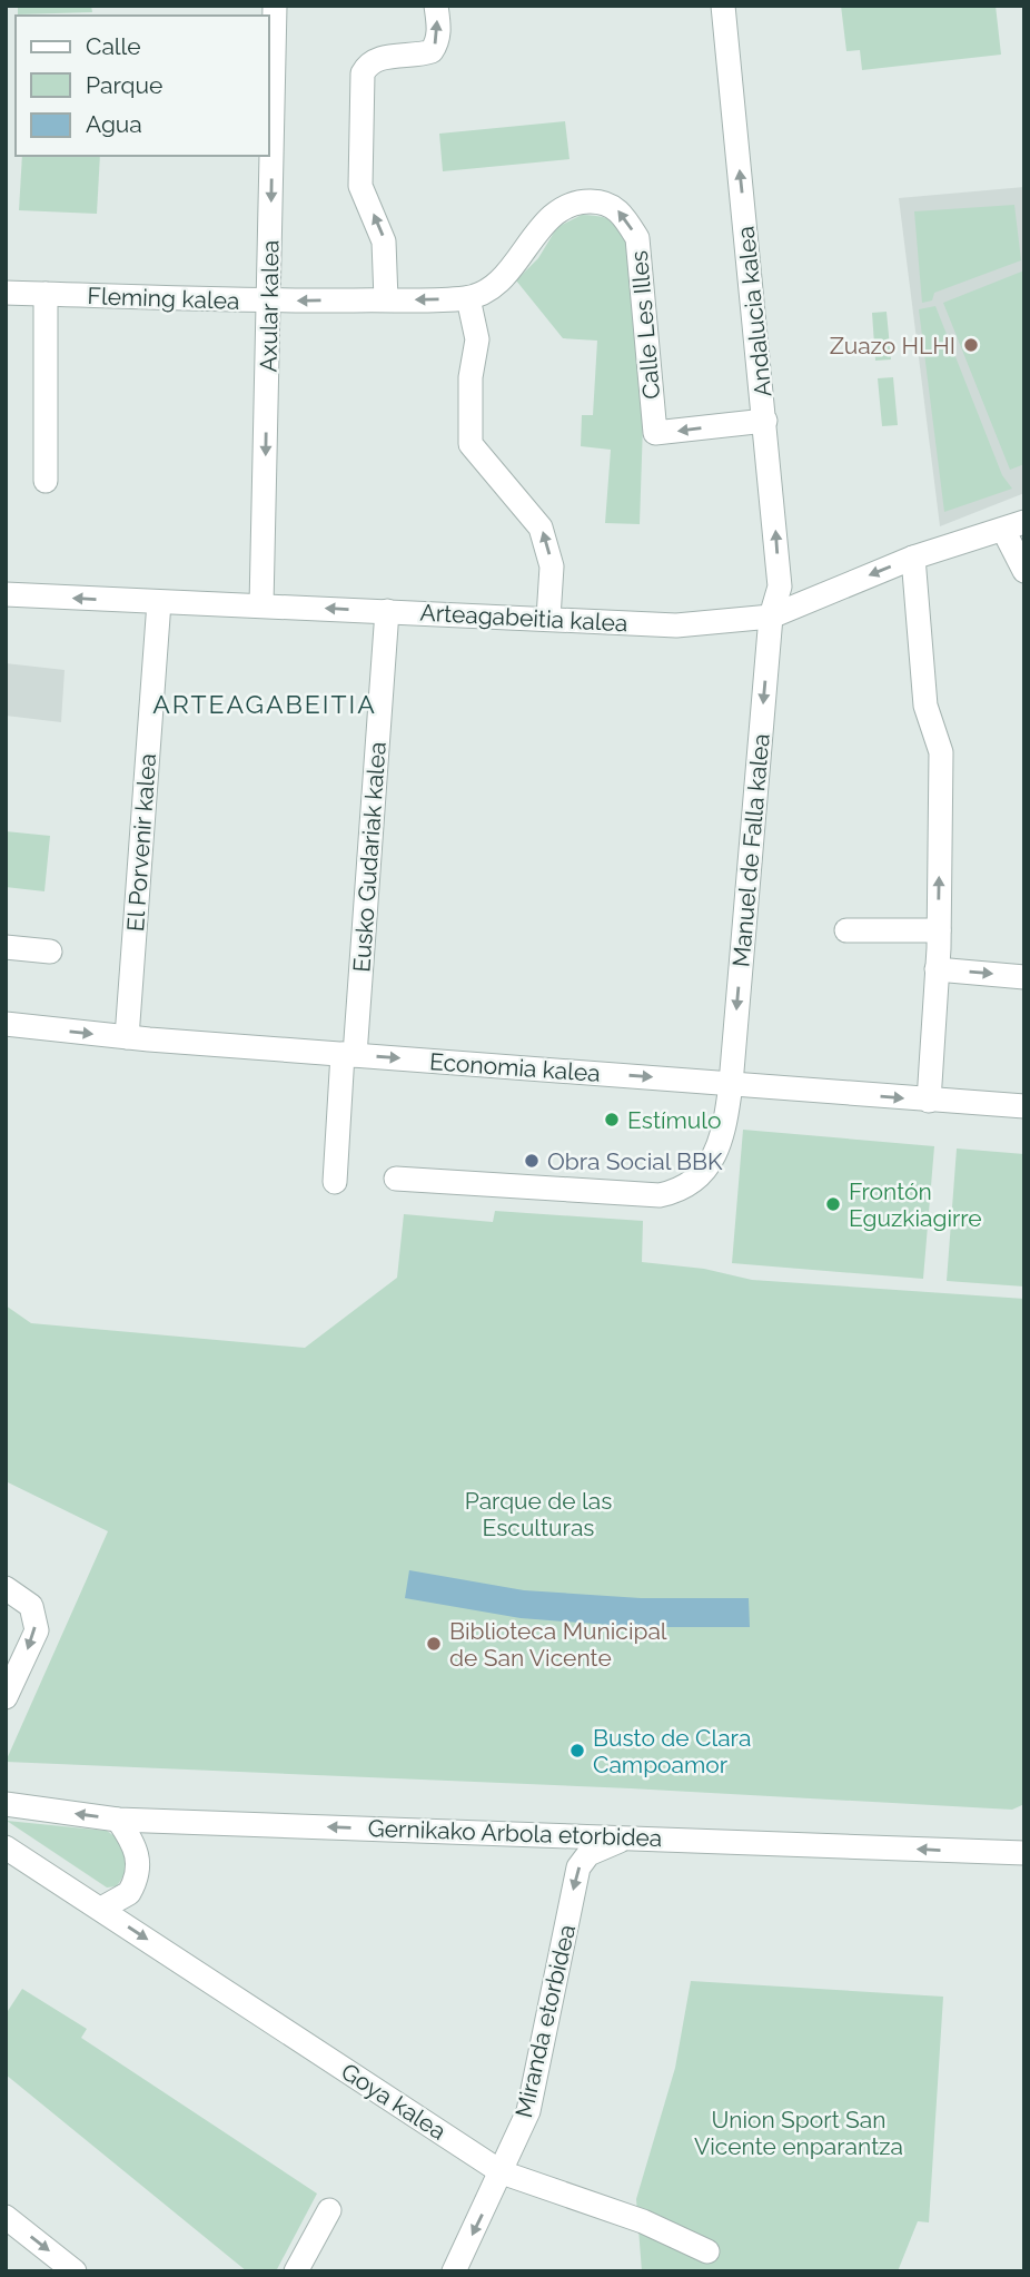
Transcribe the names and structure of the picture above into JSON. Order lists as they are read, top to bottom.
{
  "streets": {
    "street": [
      "Fleming kalea",
      "Axular kalea",
      "Andalucia kalea",
      "Calle Les Illes",
      "Arteagabeitia kalea",
      "El Porvenir kalea",
      "Manuel de Falla kalea",
      "Eusko Gudariak kalea",
      "Economia kalea",
      "Gernikako Arbola etorbidea",
      "Miranda etorbidea",
      "Goya kalea"
    ]
  },
  "crossings": [
    ["Fleming kalea", "Axular kalea"],
    ["Fleming kalea", "Calle Les Illes"],
    ["Axular kalea", "Arteagabeitia kalea"],
    ["Andalucia kalea", "Calle Les Illes"],
    ["Andalucia kalea", "Arteagabeitia kalea"],
    ["Andalucia kalea", "Manuel de Falla kalea"],
    ["Arteagabeitia kalea", "El Porvenir kalea"],
    ["Arteagabeitia kalea", "Manuel de Falla kalea"],
    ["Arteagabeitia kalea", "Eusko Gudariak kalea"],
    ["El Porvenir kalea", "Economia kalea"],
    ["Manuel de Falla kalea", "Economia kalea"],
    ["Eusko Gudariak kalea", "Economia kalea"],
    ["Gernikako Arbola etorbidea", "Miranda etorbidea"],
    ["Miranda etorbidea", "Goya kalea"]
  ],
  "one_way": [
    "Fleming kalea",
    "Axular kalea",
    "Andalucia kalea",
    "Arteagabeitia kalea",
    "Economia kalea",
    "Gernikako Arbola etorbidea",
    "Miranda etorbidea",
    "Goya kalea"
  ],
  "districts": ["ARTEAGABEITIA"],
  "parks": ["Parque de las Esculturas", "Union Sport San Vicente enparantza"],
  "places": [
    "Zuazo HLHI",
    "Estímulo",
    "Obra Social BBK",
    "Frontón Eguzkiagirre",
    "Biblioteca Municipal de San Vicente",
    "Busto de Clara Campoamor"
  ],
  "legend": ["Calle", "Parque", "Agua"]
}
